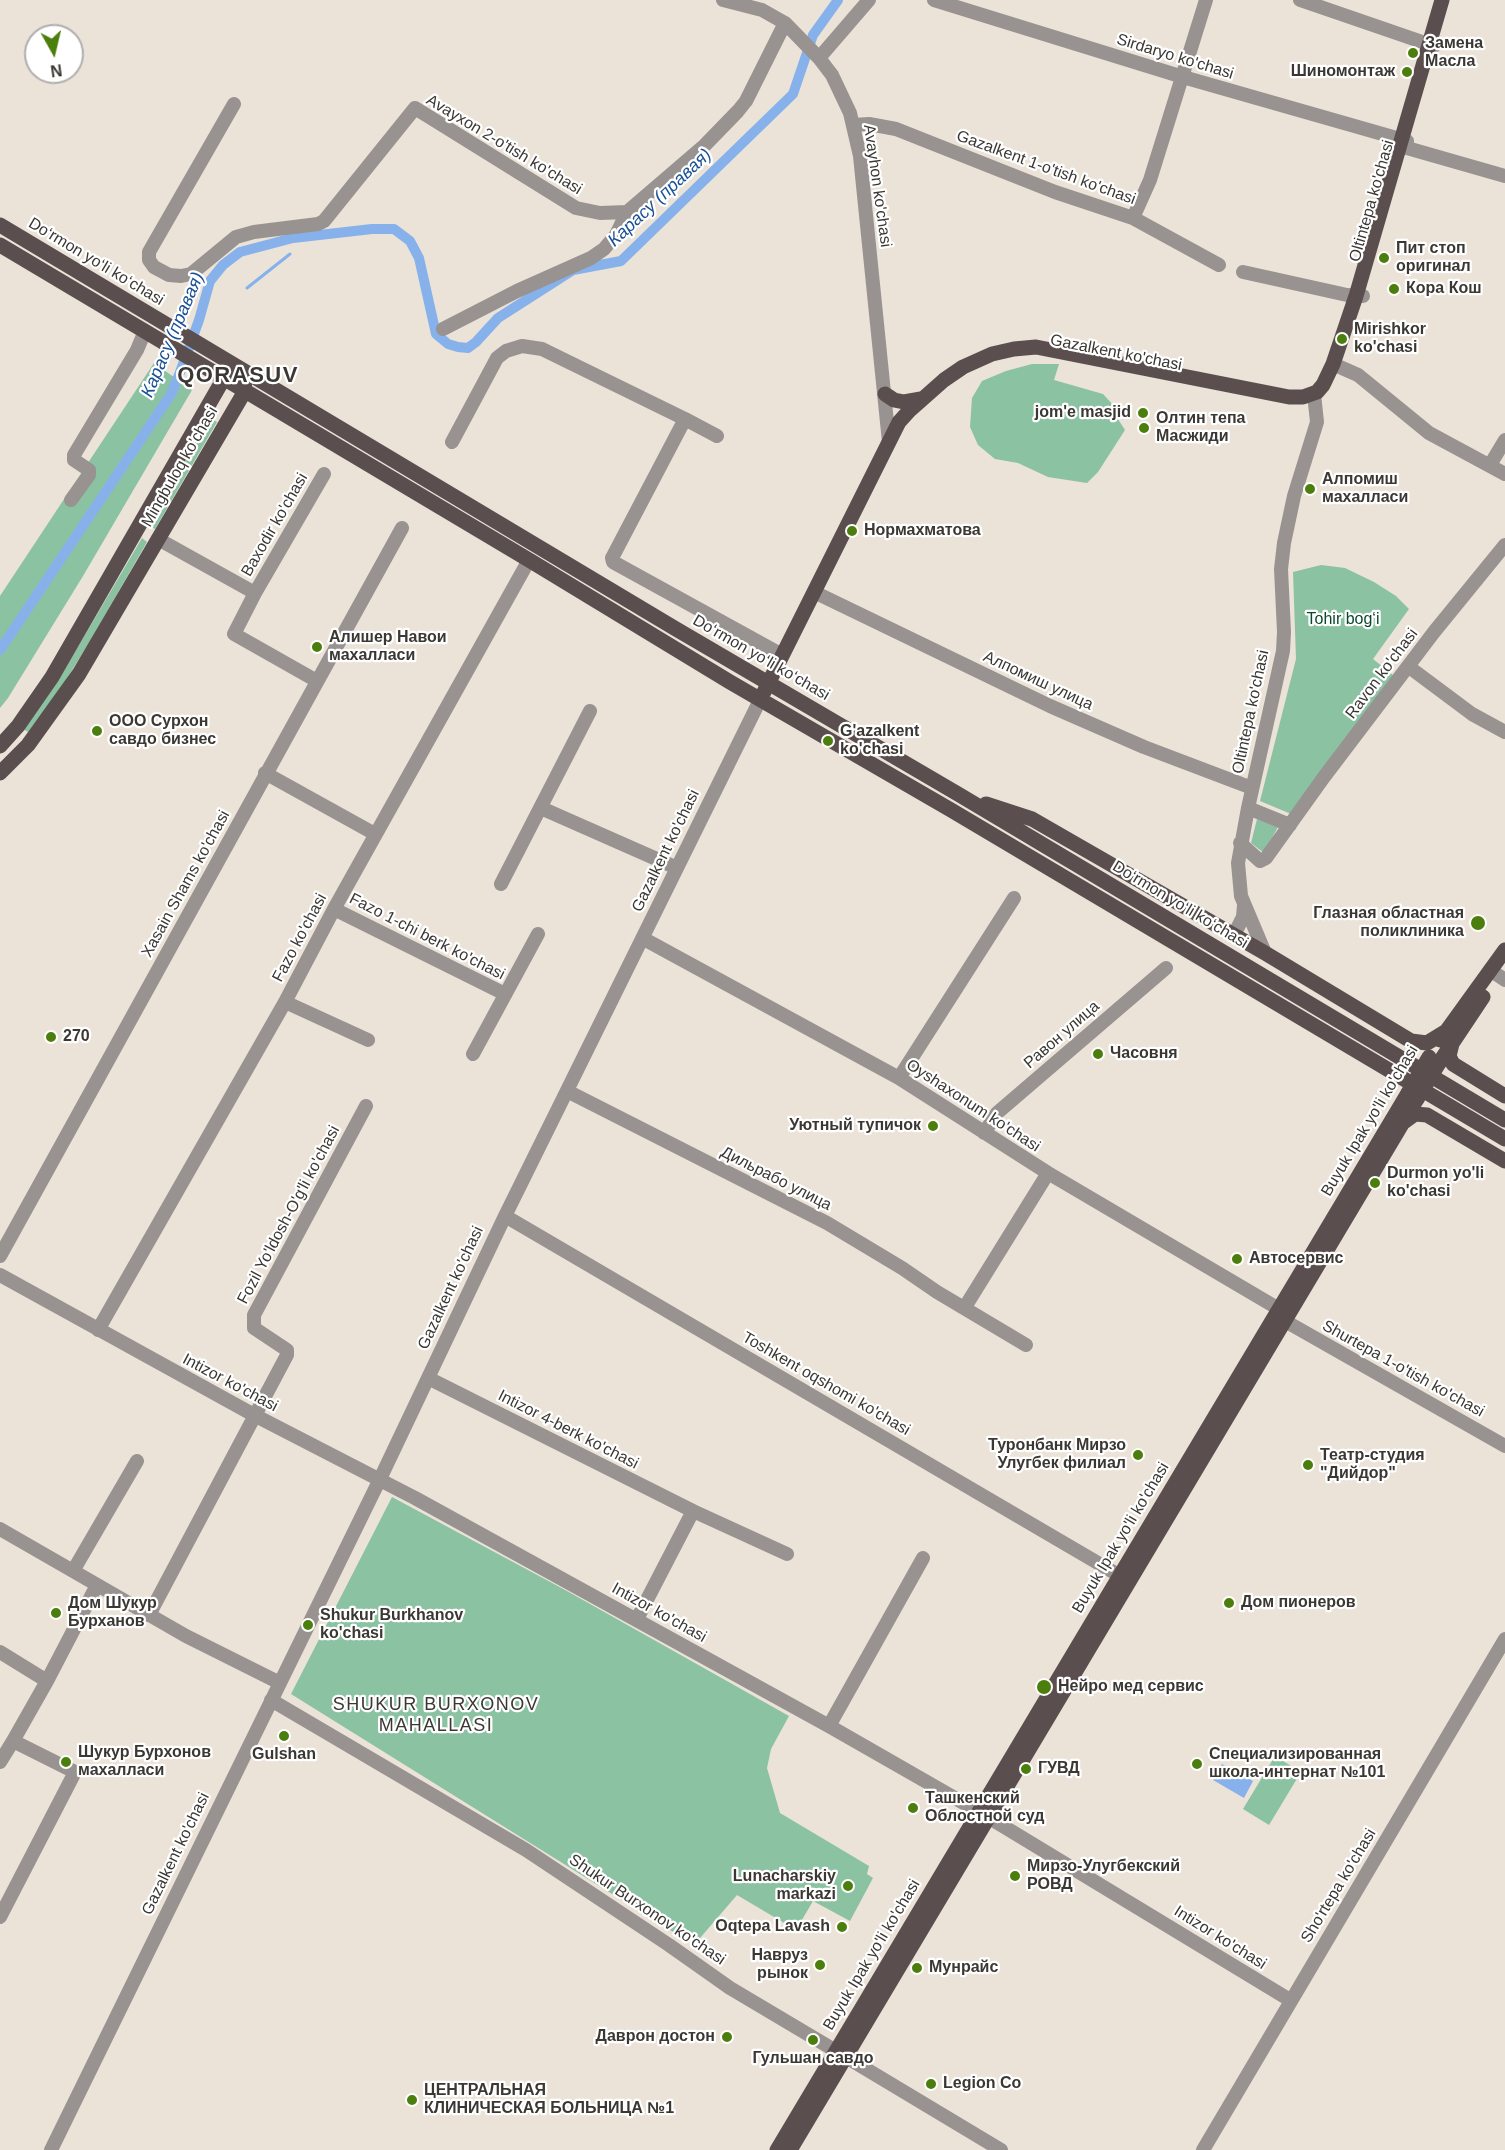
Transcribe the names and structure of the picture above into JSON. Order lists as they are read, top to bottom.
{
  "streets": {
    "main road": [
      "Oltintepa ko'chasi",
      "Do‘rmon yo‘li ko‘chasi",
      "Gazalkent ko'chasi",
      "Mingbuloq ko'chasi",
      "Buyuk Ipak yo'li ko'chasi"
    ],
    "street": [
      "Sirdaryo ko'chasi",
      "Avayxon 2-o'tish ko'chasi",
      "Gazalkent 1-o'tish ko'chasi",
      "Avayhon ko'chasi",
      "Baxodir ko'chasi",
      "Ravon ko'chasi",
      "Алпомиш улица",
      "Xasain Shams ko'chasi",
      "Fazo 1-chi berk ko'chasi",
      "Fazo ko'chasi",
      "Равон улица",
      "Oyshaxonum ko'chasi",
      "Дильрабо улица",
      "Fozil Yo'ldosh-O'g'li ko'chasi",
      "Shurtepa 1-o'tish ko'chasi",
      "Intizor ko'chasi",
      "Toshkent oqshomi ko'chasi",
      "Intizor 4-berk ko'chasi",
      "Sho'rtepa ko'chasi",
      "Shukur Burxonov ko'chasi"
    ]
  },
  "crossings": [
    ["Sirdaryo ko'chasi", "Oltintepa ko'chasi"],
    ["Gazalkent 1-o'tish ko'chasi", "Avayhon ko'chasi"],
    ["Avayhon ko'chasi", "Gazalkent ko'chasi"],
    ["Oltintepa ko'chasi", "Gazalkent ko'chasi"],
    ["Oltintepa ko'chasi", "Ravon ko'chasi"],
    ["Oltintepa ko'chasi", "Алпомиш улица"],
    ["Do‘rmon yo‘li ko‘chasi", "Gazalkent ko'chasi"],
    ["Do‘rmon yo‘li ko‘chasi", "Mingbuloq ko'chasi"],
    ["Do‘rmon yo‘li ko‘chasi", "Fazo ko'chasi"],
    ["Gazalkent ko'chasi", "Алпомиш улица"],
    ["Gazalkent ko'chasi", "Oyshaxonum ko'chasi"],
    ["Gazalkent ko'chasi", "Дильрабо улица"],
    ["Gazalkent ko'chasi", "Intizor ko'chasi"],
    ["Gazalkent ko'chasi", "Toshkent oqshomi ko'chasi"],
    ["Gazalkent ko'chasi", "Intizor 4-berk ko'chasi"],
    ["Gazalkent ko'chasi", "Shukur Burxonov ko'chasi"],
    ["Baxodir ko'chasi", "Xasain Shams ko'chasi"],
    ["Fazo 1-chi berk ko'chasi", "Fazo ko'chasi"],
    ["Fazo ko'chasi", "Intizor ko'chasi"],
    ["Равон улица", "Oyshaxonum ko'chasi"],
    ["Oyshaxonum ko'chasi", "Buyuk Ipak yo'li ko'chasi"],
    ["Oyshaxonum ko'chasi", "Shurtepa 1-o'tish ko'chasi"],
    ["Buyuk Ipak yo'li ko'chasi", "Shurtepa 1-o'tish ko'chasi"],
    ["Buyuk Ipak yo'li ko'chasi", "Intizor ko'chasi"],
    ["Buyuk Ipak yo'li ko'chasi", "Toshkent oqshomi ko'chasi"],
    ["Buyuk Ipak yo'li ko'chasi", "Shukur Burxonov ko'chasi"],
    ["Fozil Yo'ldosh-O'g'li ko'chasi", "Intizor ko'chasi"],
    ["Intizor ko'chasi", "Sho'rtepa ko'chasi"]
  ],
  "districts": ["QORASUV", "SHUKUR BURXONOV MAHALLASI"],
  "water": ["Карасу (правая)"],
  "parks": ["Tohir bog‘i"],
  "places": [
    "Замена Маслa",
    "Шиномонтаж",
    "Пит стоп оригинал",
    "Кора Кош",
    "Mirishkor ko'chasi",
    "jom'e masjid",
    "Олтин тепа Масжиди",
    "Алпомиш махалласи",
    "Нормахматова",
    "Алишер Навои махалласи",
    "ООО Сурхон савдо бизнес",
    "G'azalkent ko'chasi",
    "Глазная областная поликлиника",
    "270",
    "Часовня",
    "Уютный тупичок",
    "Durmon yo'li ko'chasi",
    "Автосервис",
    "Туронбанк Мирзо Улугбек филиал",
    "Театр-студия \"Дийдор\"",
    "Дом пионеров",
    "Дом Шукур Бурханов",
    "Shukur Burkhanov ko'chasi",
    "Нейро мед сервис",
    "Gulshan",
    "Шукур Бурхонов махалласи",
    "Специализированная школа-интернат №101",
    "ГУВД",
    "Ташкенский Облостной суд",
    "Мирзо-Улугбекский РОВД",
    "Lunacharskiy markazi",
    "Oqtepa Lavash",
    "Навруз рынок",
    "Мунрайс",
    "Даврон достон",
    "Гульшан савдо",
    "Legion Co",
    "ЦЕНТРАЛЬНАЯ КЛИНИЧЕСКАЯ БОЛЬНИЦА №1"
  ],
  "north": "bottom"
}
